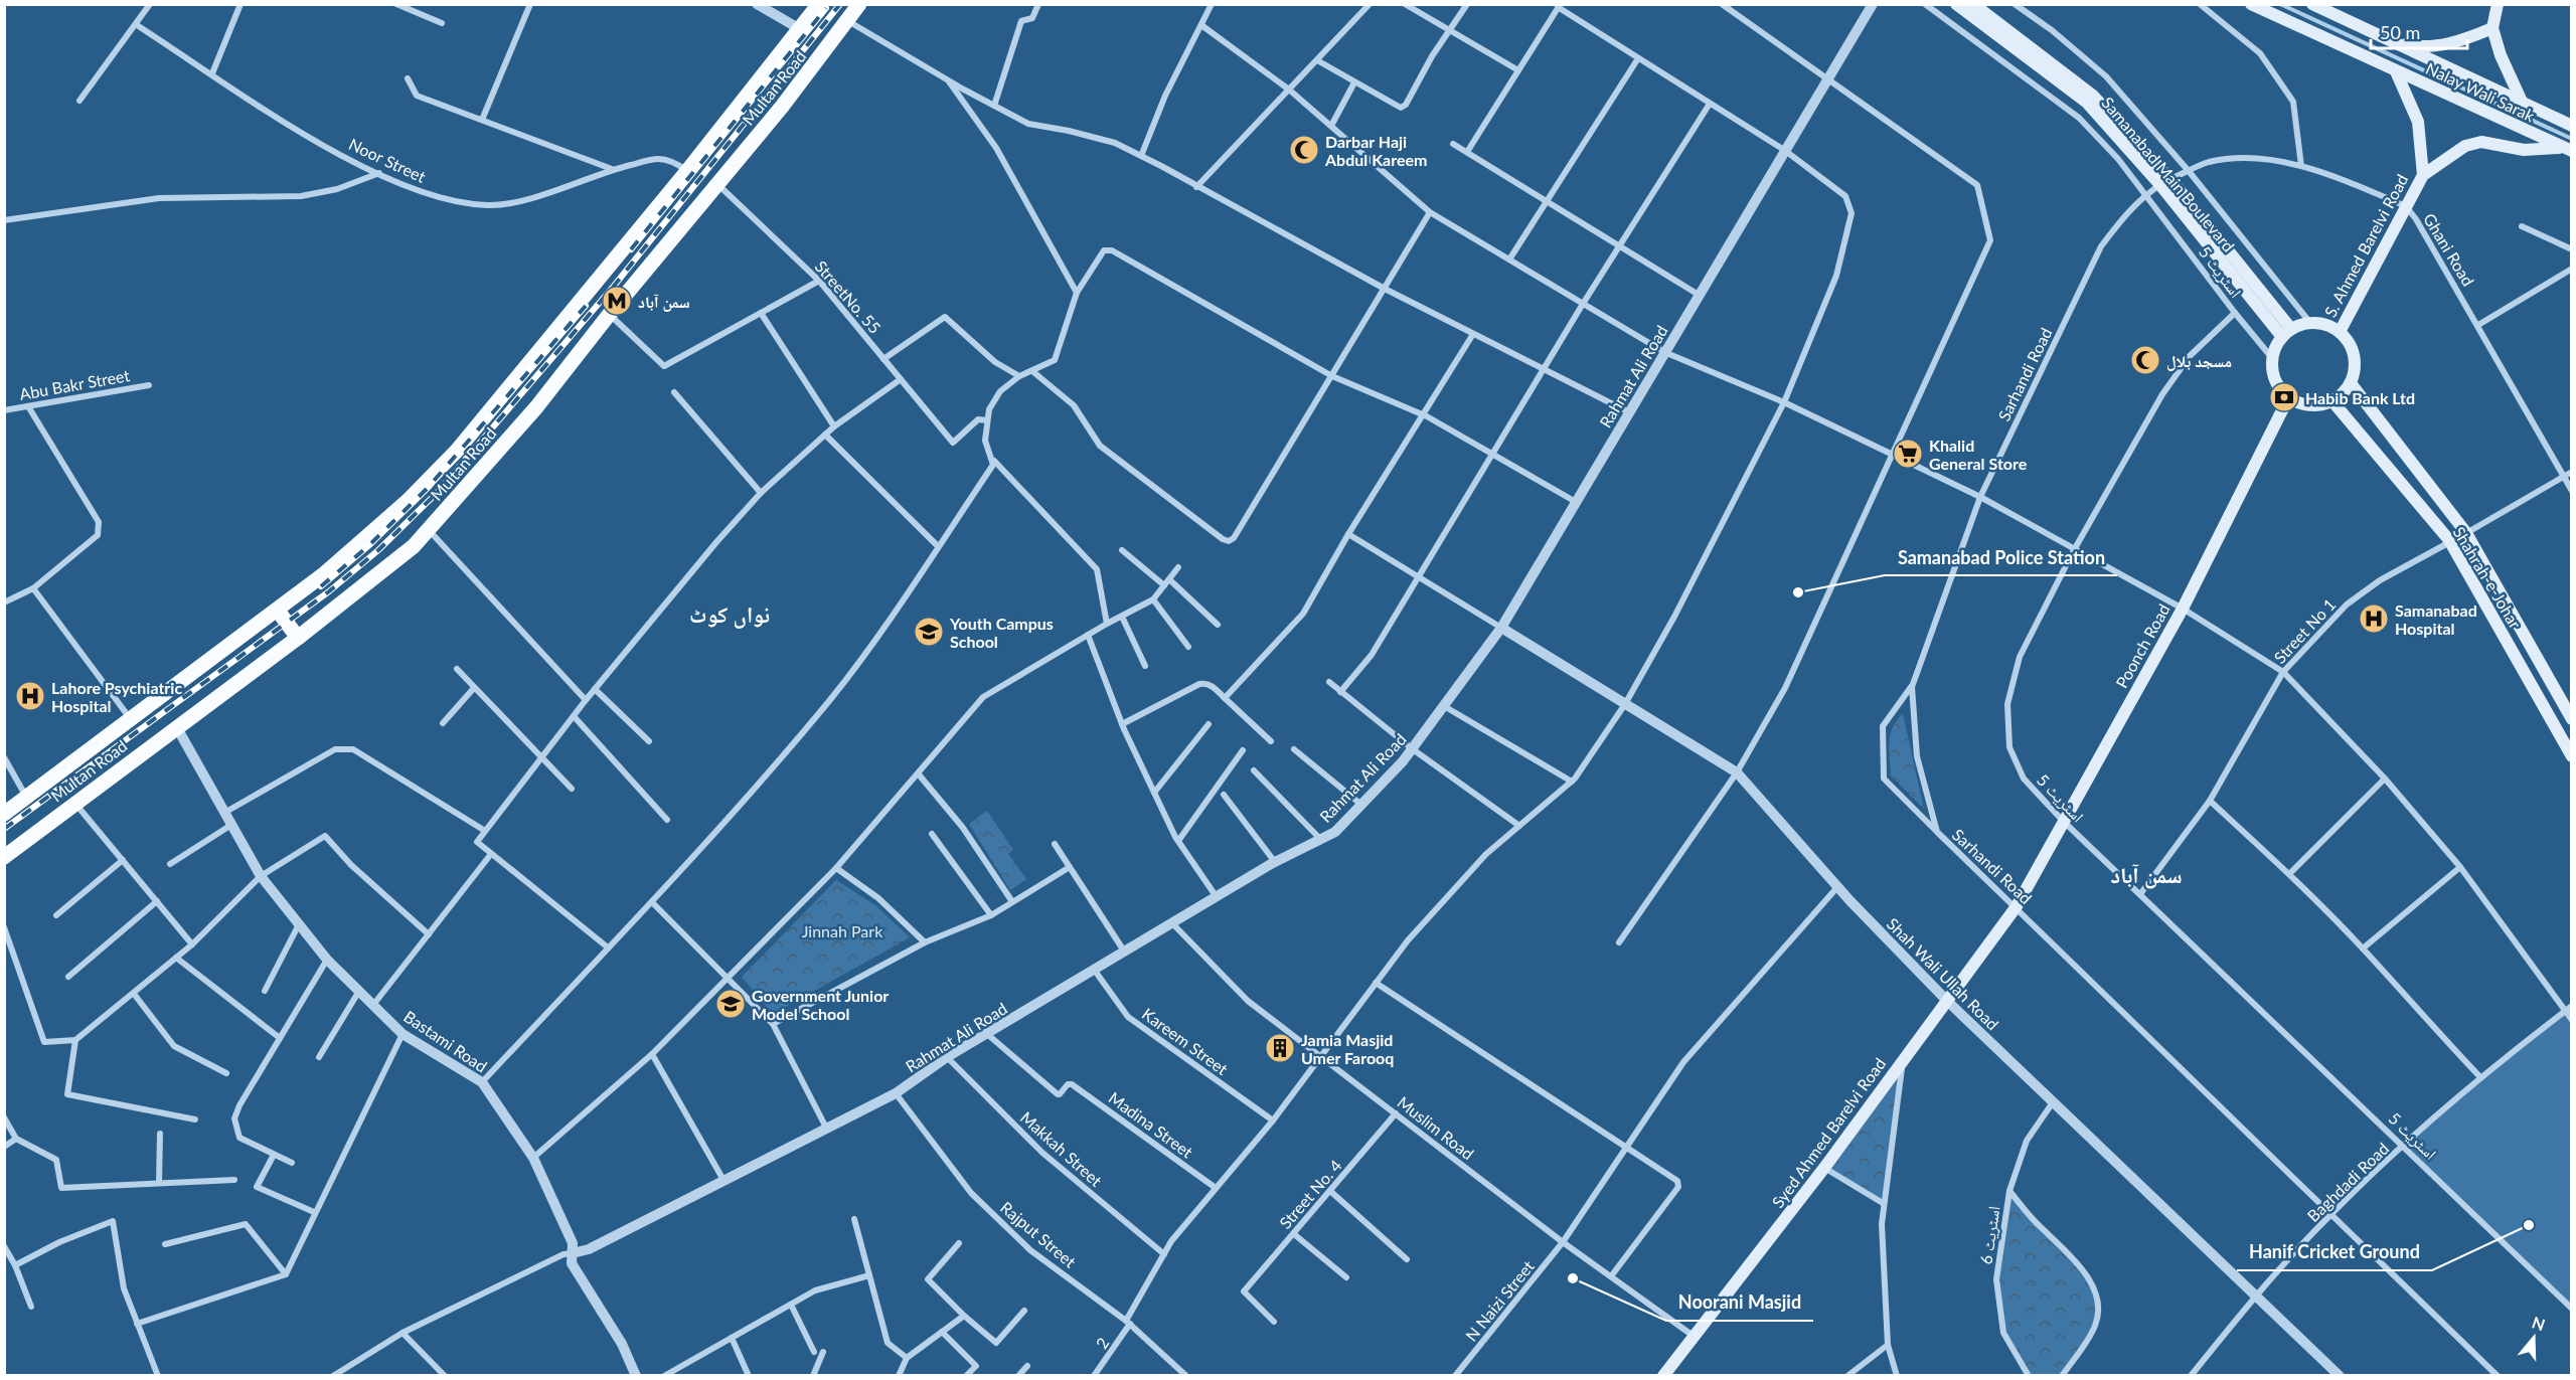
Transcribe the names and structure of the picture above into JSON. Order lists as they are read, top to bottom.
{
  "streets": {
    "main road": [
      "Multan Road",
      "Nalay Wali Sarak",
      "Samanabad Main Boulevard",
      "S. Ahmed Barelvi Road",
      "Shahrah-e-Johar",
      "Poonch Road",
      "Syed Ahmed Barelvi Road"
    ],
    "street": [
      "Noor Street",
      "Ghani Road",
      "اسٹریٹ 5",
      "StreetNo. 55",
      "Sarhandi Road",
      "Rahmat Ali Road",
      "Abu Bakr Street",
      "Street No 1",
      "Shah Wali Ullah Road",
      "Bastami Road",
      "Kareem Street",
      "Madina Street",
      "Muslim Road",
      "Makkah Street",
      "Baghdadi Road",
      "Street No. 4",
      "Rajput Street",
      "اسٹریٹ 6",
      "N Naizi Street",
      "2"
    ]
  },
  "crossings": [
    ["Multan Road", "Noor Street"],
    ["Multan Road", "StreetNo. 55"],
    ["Multan Road", "Bastami Road"],
    ["Nalay Wali Sarak", "S. Ahmed Barelvi Road"],
    ["Samanabad Main Boulevard", "S. Ahmed Barelvi Road"],
    ["Samanabad Main Boulevard", "Ghani Road"],
    ["Samanabad Main Boulevard", "Sarhandi Road"],
    ["Samanabad Main Boulevard", "Shahrah-e-Johar"],
    ["Samanabad Main Boulevard", "Poonch Road"],
    ["S. Ahmed Barelvi Road", "Ghani Road"],
    ["S. Ahmed Barelvi Road", "Shahrah-e-Johar"],
    ["S. Ahmed Barelvi Road", "Poonch Road"],
    ["Ghani Road", "Sarhandi Road"],
    ["Ghani Road", "Street No 1"],
    ["اسٹریٹ 5", "Sarhandi Road"],
    ["اسٹریٹ 5", "Street No 1"],
    ["اسٹریٹ 5", "Poonch Road"],
    ["اسٹریٹ 5", "Baghdadi Road"],
    ["Sarhandi Road", "Poonch Road"],
    ["Sarhandi Road", "Syed Ahmed Barelvi Road"],
    ["Sarhandi Road", "Baghdadi Road"],
    ["Rahmat Ali Road", "Shah Wali Ullah Road"],
    ["Rahmat Ali Road", "Bastami Road"],
    ["Rahmat Ali Road", "Kareem Street"],
    ["Rahmat Ali Road", "Madina Street"],
    ["Rahmat Ali Road", "Muslim Road"],
    ["Rahmat Ali Road", "Makkah Street"],
    ["Rahmat Ali Road", "Rajput Street"],
    ["Rahmat Ali Road", "2"],
    ["Shahrah-e-Johar", "Street No 1"],
    ["Shahrah-e-Johar", "Poonch Road"],
    ["Poonch Road", "Syed Ahmed Barelvi Road"],
    ["Shah Wali Ullah Road", "Syed Ahmed Barelvi Road"],
    ["Shah Wali Ullah Road", "Baghdadi Road"],
    ["Shah Wali Ullah Road", "اسٹریٹ 6"],
    ["Shah Wali Ullah Road", "N Naizi Street"],
    ["Shah Wali Ullah Road", "2"],
    ["Kareem Street", "2"],
    ["Madina Street", "2"],
    ["Muslim Road", "Syed Ahmed Barelvi Road"],
    ["Muslim Road", "Street No. 4"],
    ["Muslim Road", "N Naizi Street"],
    ["Muslim Road", "2"],
    ["Makkah Street", "2"],
    ["Rajput Street", "2"]
  ],
  "districts": ["نواں کوٹ", "سمن آباد"],
  "parks": ["Jinnah Park"],
  "places": {
    "mosque": ["Darbar Haji Abdul Kareem", "مسجد بلال"],
    "metro station": ["سمن آباد"],
    "bank": ["Habib Bank Ltd"],
    "supermarket": ["Khalid General Store"],
    "other": ["Samanabad Police Station", "Hanif Cricket Ground", "Noorani Masjid"],
    "hospital": ["Samanabad Hospital", "Lahore Psychiatric Hospital"],
    "school or university": ["Youth Campus School", "Government Junior Model School"],
    "building": ["Jamia Masjid Umer Farooq"]
  },
  "scale_bar": "50 m",
  "north": "top"
}
